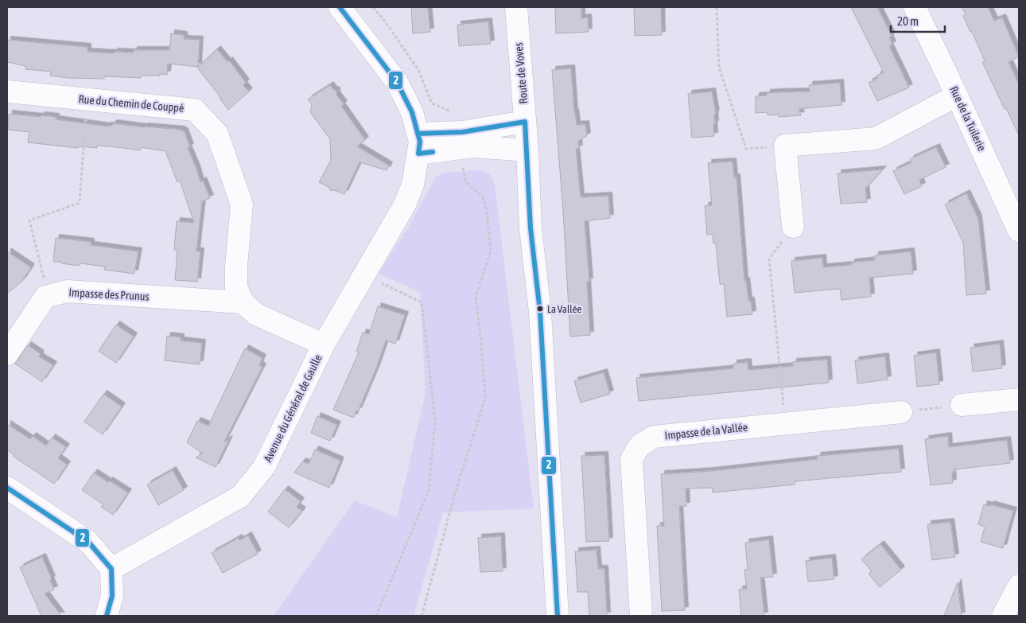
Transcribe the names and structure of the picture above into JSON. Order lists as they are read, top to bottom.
{
  "streets": {
    "street": [
      "Route de Voves",
      "Rue du Chemin de Couppé",
      "Rue de la Tuilerie",
      "Impasse des Prunus",
      "Avenue du Général de Gaulle",
      "Impasse de la Vallée"
    ]
  },
  "crossings": [
    ["Rue du Chemin de Couppé", "Impasse des Prunus"]
  ],
  "places": ["La Vallée"],
  "lines": ["transit line 2"],
  "scale_bar": "20 m"
}
